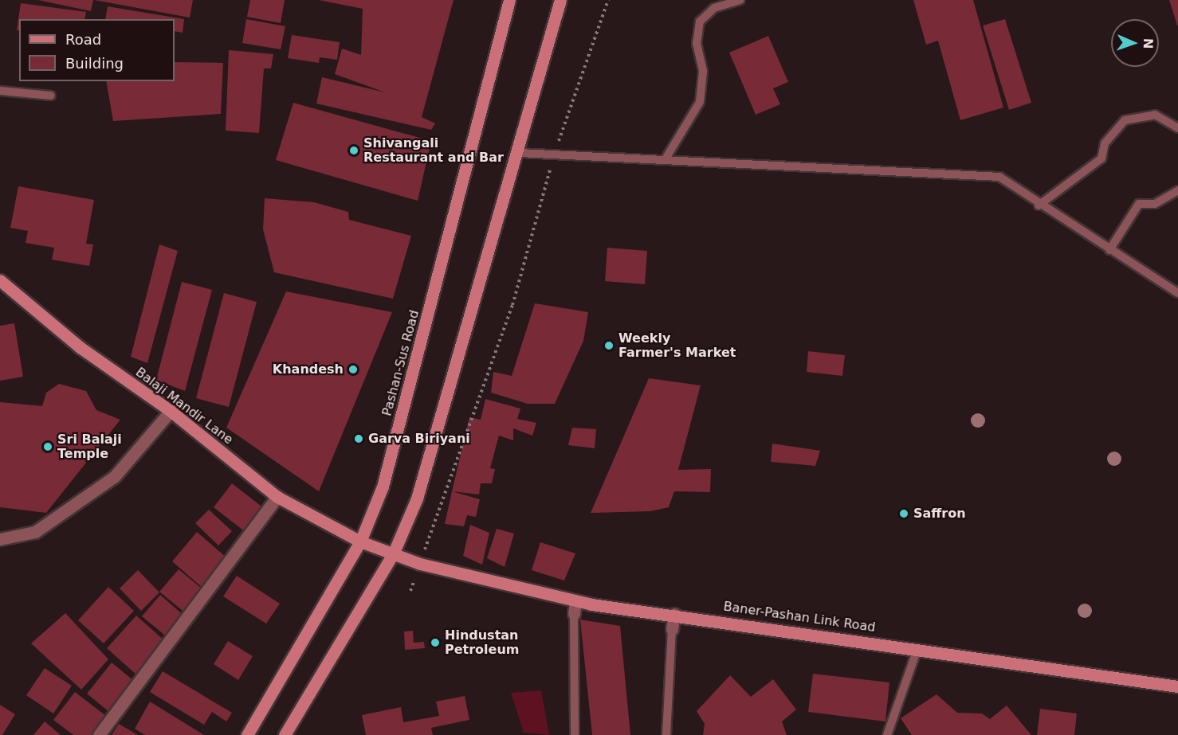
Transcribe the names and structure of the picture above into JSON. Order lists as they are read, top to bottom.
{
  "streets": {
    "main road": ["Pashan-Sus Road", "Balaji Mandir Lane", "Baner-Pashan Link Road"]
  },
  "crossings": [
    ["Pashan-Sus Road", "Balaji Mandir Lane"],
    ["Balaji Mandir Lane", "Baner-Pashan Link Road"]
  ],
  "places": [
    "Shivangali Restaurant and Bar",
    "Weekly Farmer's Market",
    "Khandesh",
    "Garva Biriyani",
    "Sri Balaji Temple",
    "Saffron",
    "Hindustan Petroleum"
  ],
  "legend": ["Road", "Building"],
  "north": "right"
}
